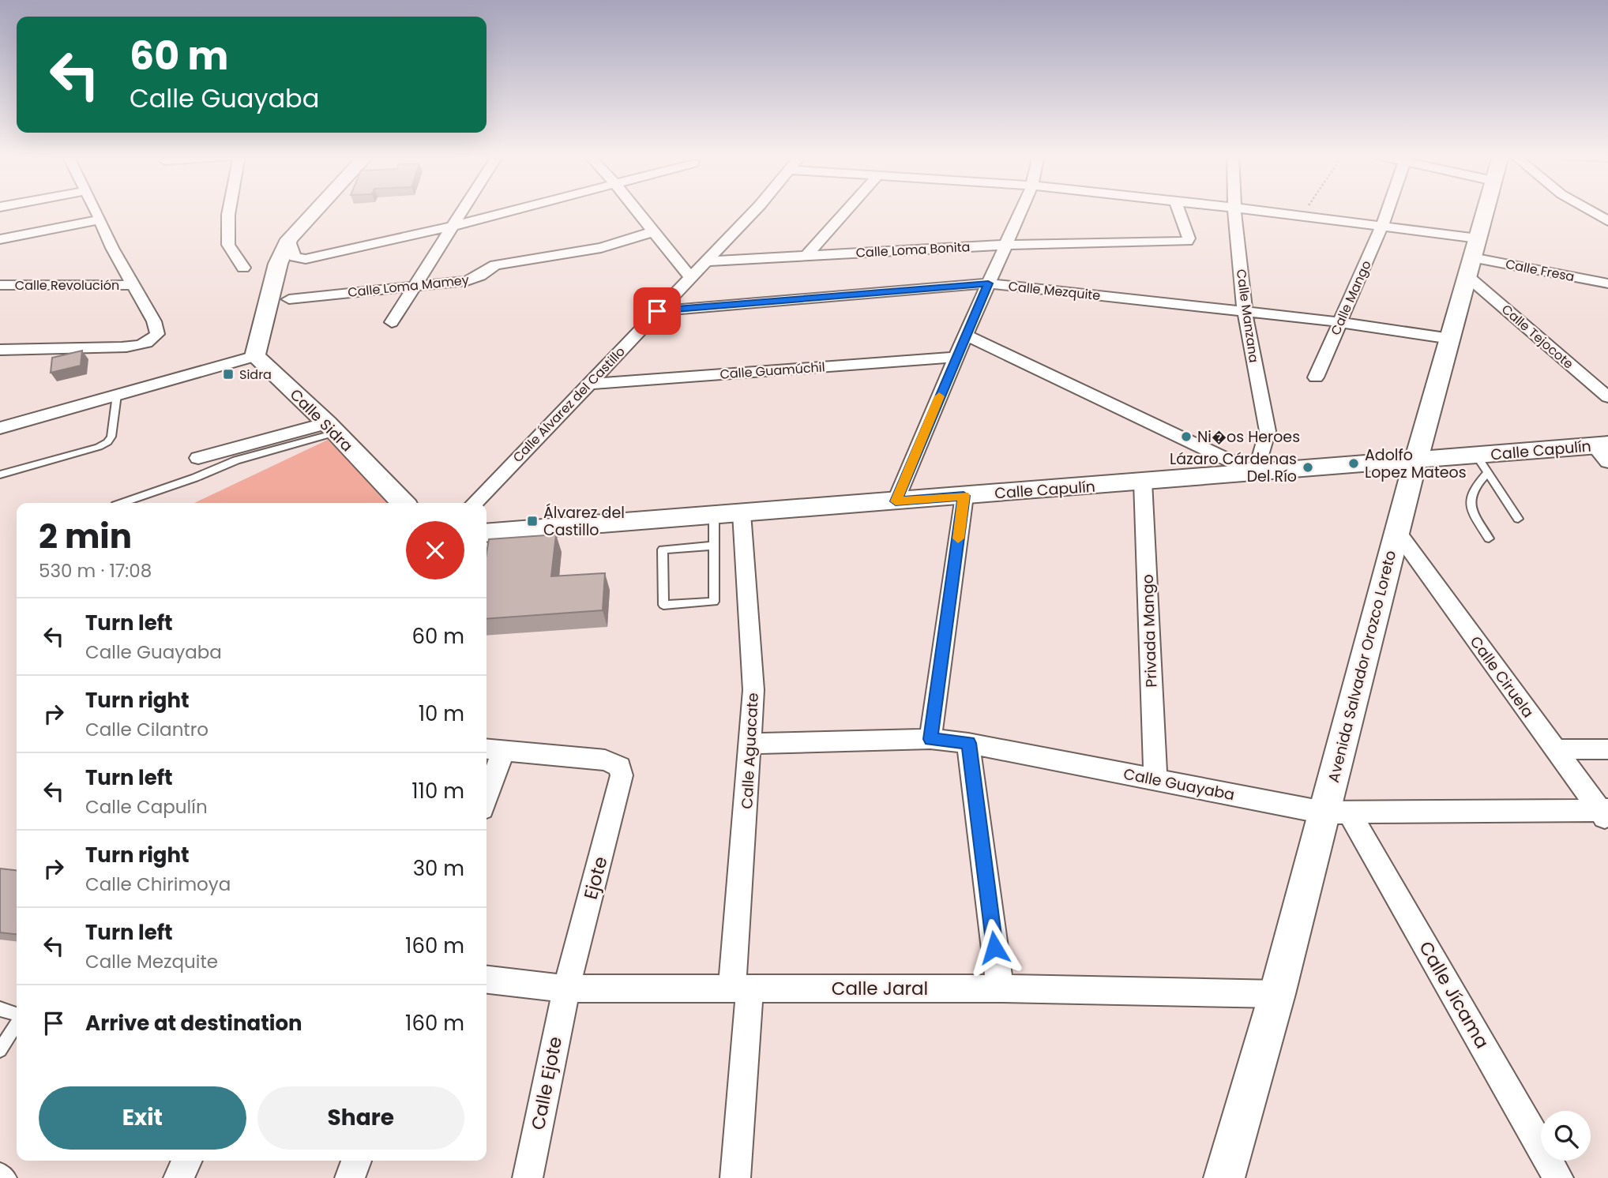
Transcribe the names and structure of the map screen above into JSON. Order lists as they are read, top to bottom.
{
  "streets": {
    "street": [
      "Calle Loma Bonita",
      "Calle Fresa",
      "Calle Revolución",
      "Calle Loma Mamey",
      "Calle Mezquite",
      "Calle Mango",
      "Calle Manzana",
      "Calle Tejocote",
      "Calle Guamúchil",
      "Calle Álvarez del Castillo",
      "Calle Sidra",
      "Calle Capulín",
      "Privada Mango",
      "Avenida Salvador Orozco Loreto",
      "Calle Ciruela",
      "Calle Aguacate",
      "Calle Guayaba",
      "Ejote",
      "Calle Jaral",
      "Calle Jícama",
      "Calle Ejote"
    ]
  },
  "crossings": [
    ["Calle Loma Bonita", "Calle Álvarez del Castillo"],
    ["Calle Fresa", "Calle Mango"],
    ["Calle Fresa", "Calle Tejocote"],
    ["Calle Fresa", "Avenida Salvador Orozco Loreto"],
    ["Calle Mezquite", "Calle Mango"],
    ["Calle Mezquite", "Calle Manzana"],
    ["Calle Mezquite", "Calle Álvarez del Castillo"],
    ["Calle Mezquite", "Avenida Salvador Orozco Loreto"],
    ["Calle Manzana", "Calle Capulín"],
    ["Calle Tejocote", "Avenida Salvador Orozco Loreto"],
    ["Calle Guamúchil", "Calle Álvarez del Castillo"],
    ["Calle Capulín", "Privada Mango"],
    ["Calle Capulín", "Avenida Salvador Orozco Loreto"],
    ["Calle Capulín", "Calle Aguacate"],
    ["Privada Mango", "Calle Guayaba"],
    ["Avenida Salvador Orozco Loreto", "Calle Ciruela"],
    ["Avenida Salvador Orozco Loreto", "Calle Guayaba"],
    ["Avenida Salvador Orozco Loreto", "Calle Jaral"],
    ["Avenida Salvador Orozco Loreto", "Calle Jícama"],
    ["Calle Ciruela", "Calle Guayaba"],
    ["Calle Aguacate", "Calle Guayaba"],
    ["Calle Aguacate", "Calle Jaral"],
    ["Calle Guayaba", "Calle Jícama"],
    ["Ejote", "Calle Jaral"],
    ["Ejote", "Calle Ejote"],
    ["Calle Jaral", "Calle Ejote"]
  ],
  "places": {
    "transit": ["Sidra", "Álvarez del Castillo"],
    "other": ["Ni�os Heroes", "Adolfo Lopez Mateos", "Lázaro Cárdenas Del Río"]
  },
  "page": {
    "turn": ["60 m", "Calle Guayaba"],
    "heading": ["2 min", "530 m · 17:08"],
    "list": [
      {
        "name": "Turn left",
        "note": "Calle Guayaba",
        "value": "60 m"
      },
      {
        "name": "Turn right",
        "note": "Calle Cilantro",
        "value": "10 m"
      },
      {
        "name": "Turn left",
        "note": "Calle Capulín",
        "value": "110 m"
      },
      {
        "name": "Turn right",
        "note": "Calle Chirimoya",
        "value": "30 m"
      },
      {
        "name": "Turn left",
        "note": "Calle Mezquite",
        "value": "160 m"
      },
      {
        "name": "Arrive at destination",
        "value": "160 m"
      }
    ],
    "buttons": ["Exit", "Share"]
  }
}
